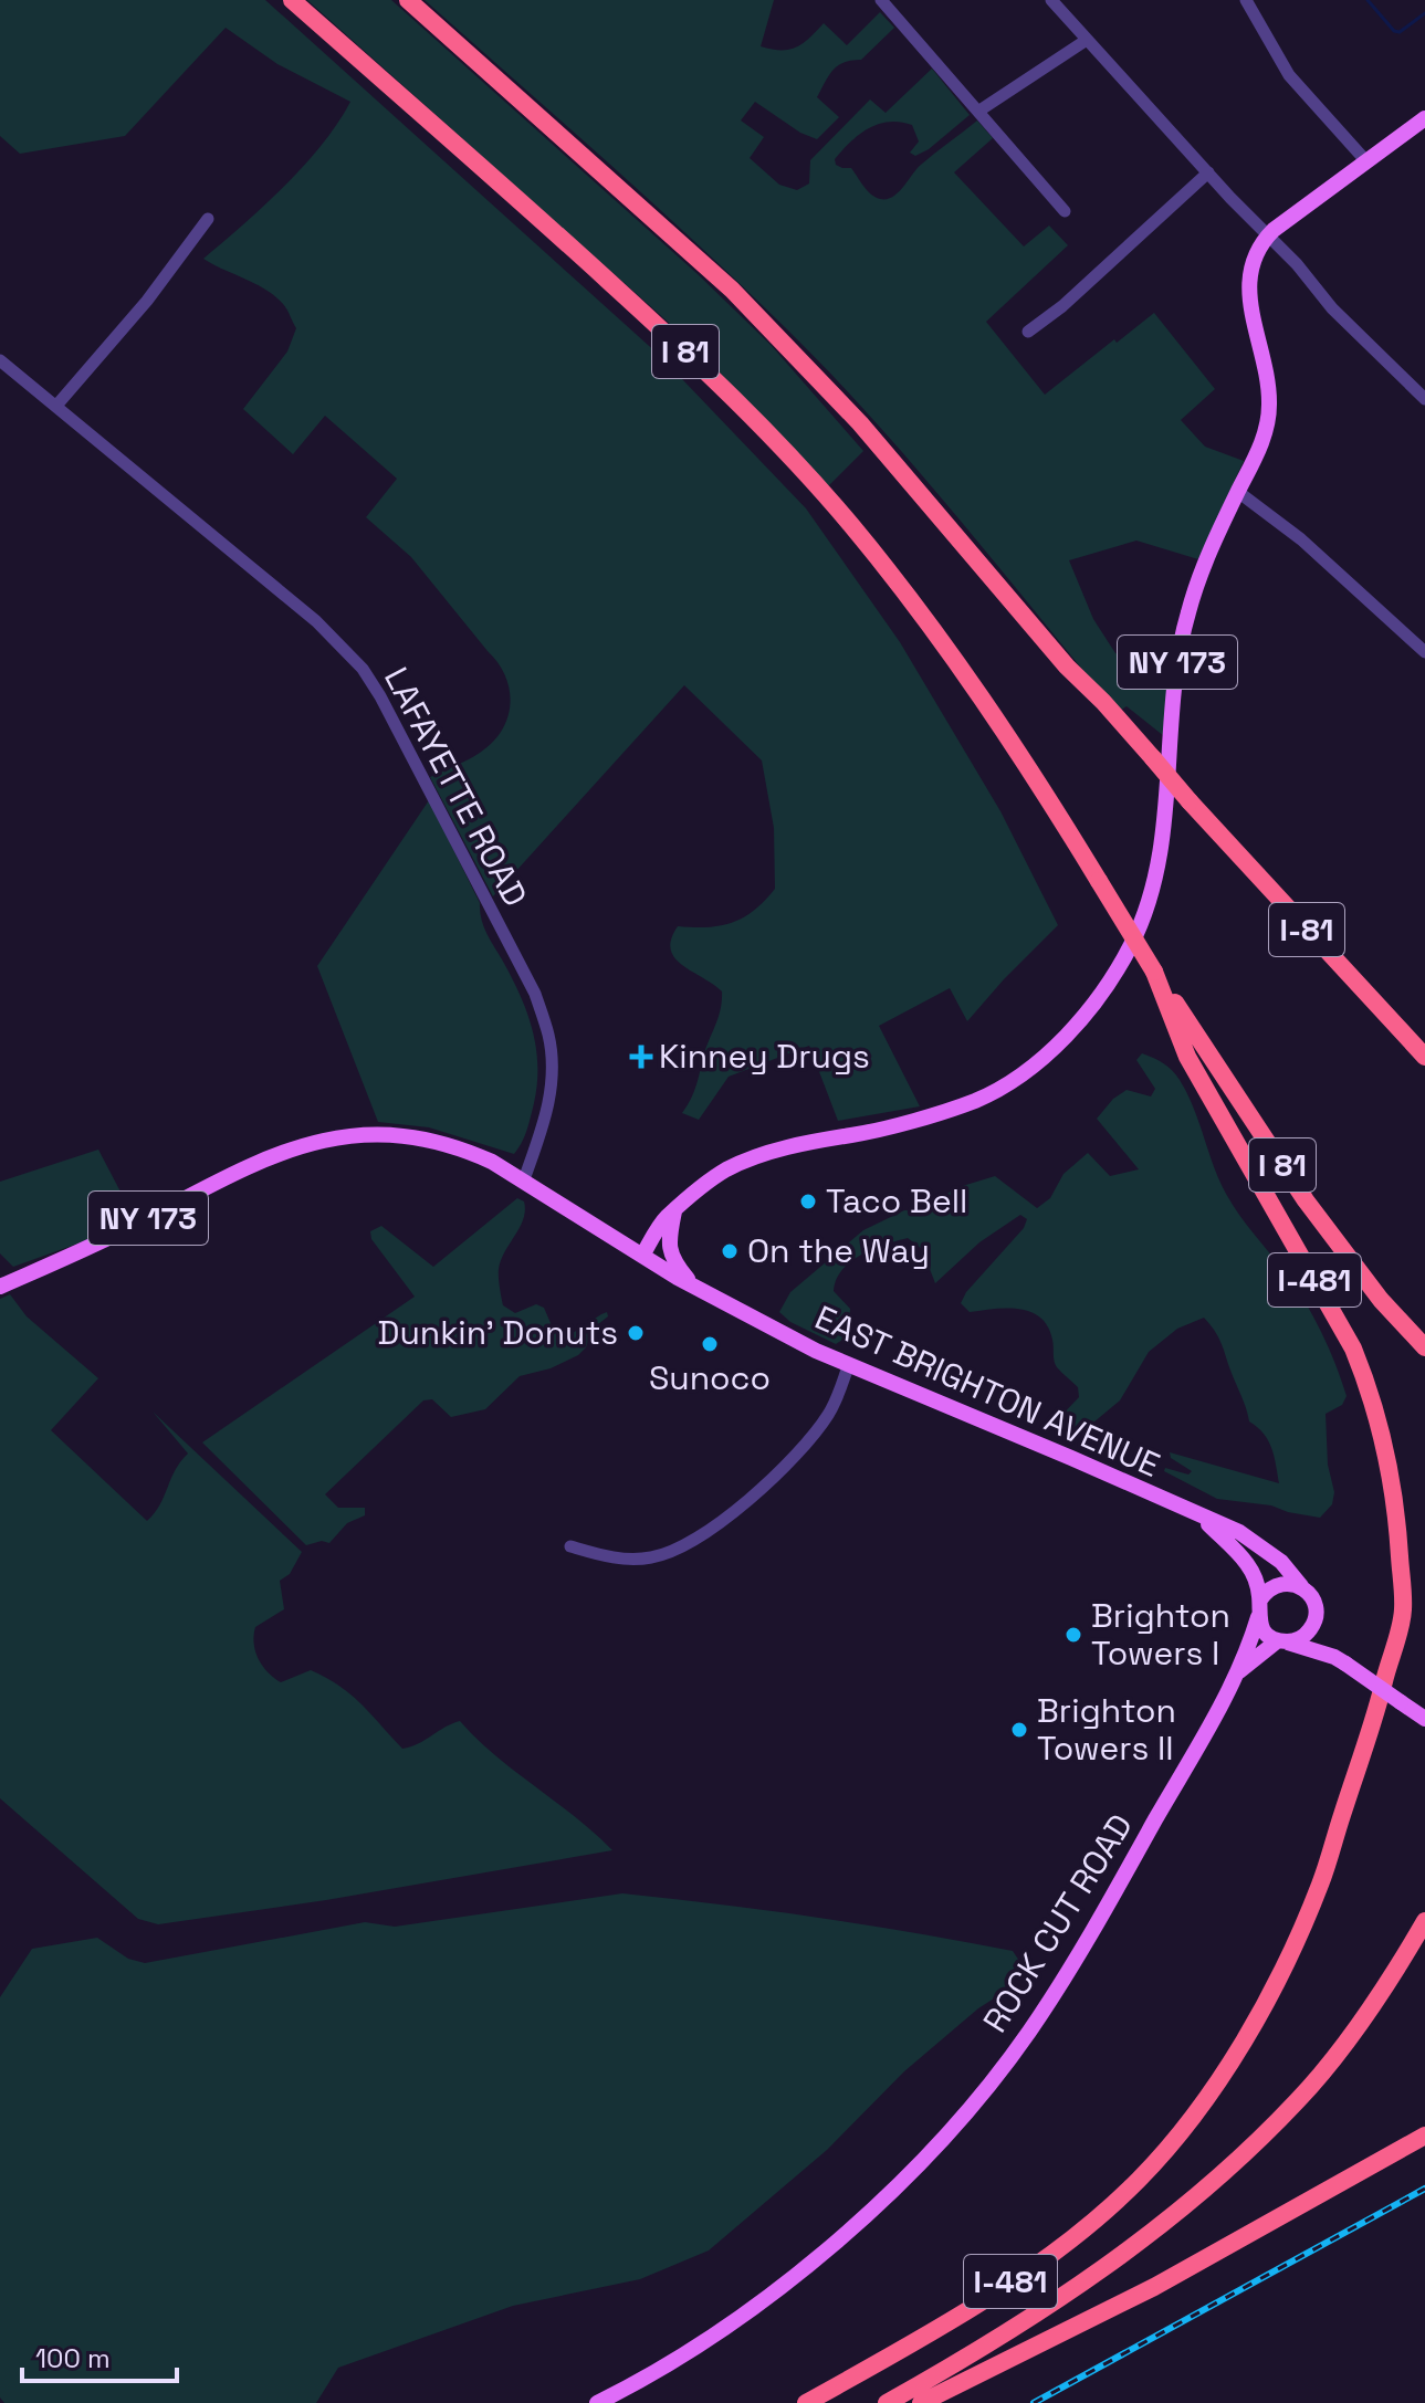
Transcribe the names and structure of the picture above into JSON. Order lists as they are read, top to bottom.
{
  "streets": {
    "highway": ["I 81", "I-81", "I-481"],
    "main road": ["NY 173", "EAST BRIGHTON AVENUE", "ROCK CUT ROAD"],
    "street": ["LAFAYETTE ROAD"]
  },
  "crossings": [
    ["I 81", "I-81"],
    ["I 81", "I-481"],
    ["NY 173", "LAFAYETTE ROAD"],
    ["NY 173", "EAST BRIGHTON AVENUE"],
    ["EAST BRIGHTON AVENUE", "ROCK CUT ROAD"]
  ],
  "places": {
    "health": ["Kinney Drugs"],
    "other": [
      "Taco Bell",
      "On the Way",
      "Dunkin' Donuts",
      "Sunoco",
      "Brighton Towers I",
      "Brighton Towers II"
    ]
  },
  "scale_bar": "100 m"
}
